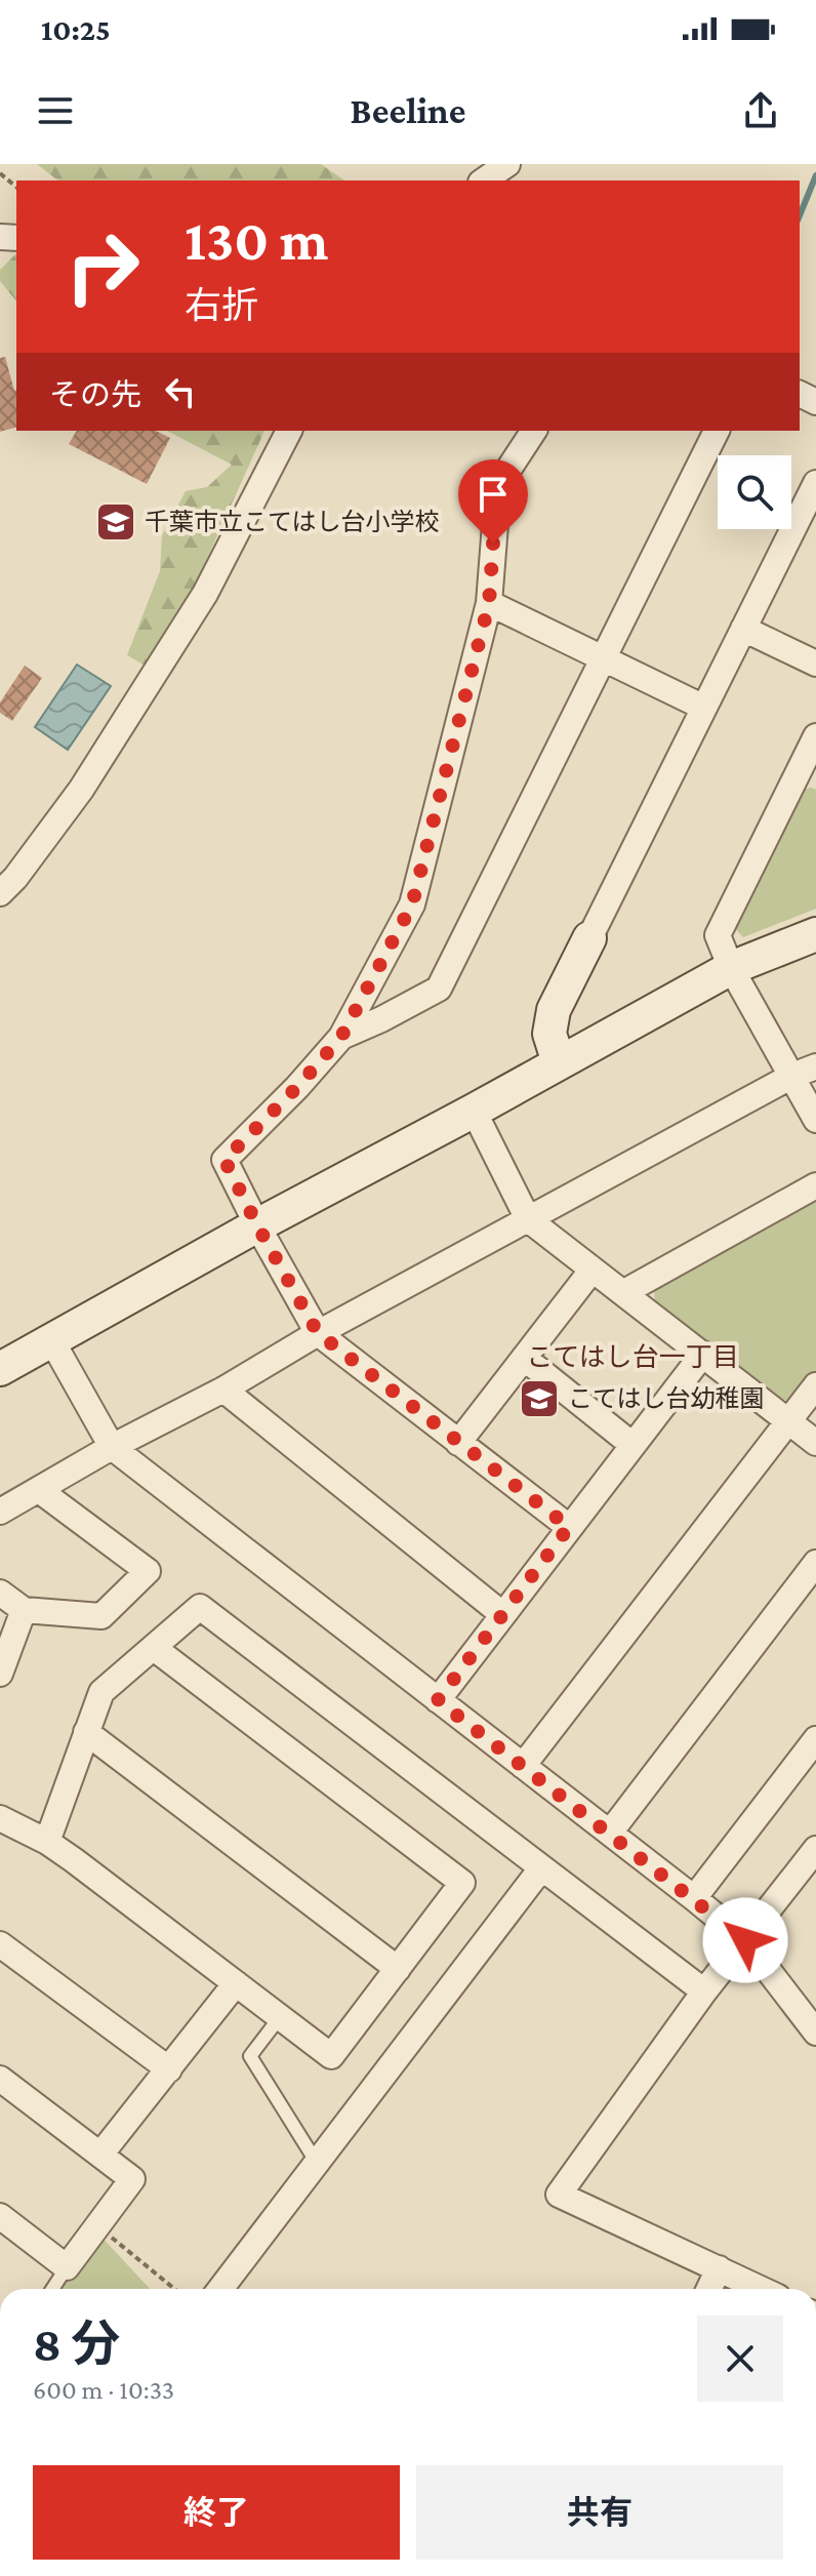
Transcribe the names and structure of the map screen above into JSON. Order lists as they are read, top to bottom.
{
  "districts": ["こてはし台一丁目"],
  "places": {
    "school or university": ["千葉市立こてはし台小学校", "こてはし台幼稚園"]
  },
  "page": {
    "status": "10:25",
    "header": "Beeline",
    "turn": ["130 m", "右折"],
    "then": "その先",
    "heading": ["8 分", "600 m · 10:33"],
    "buttons": ["終了", "共有"]
  }
}
